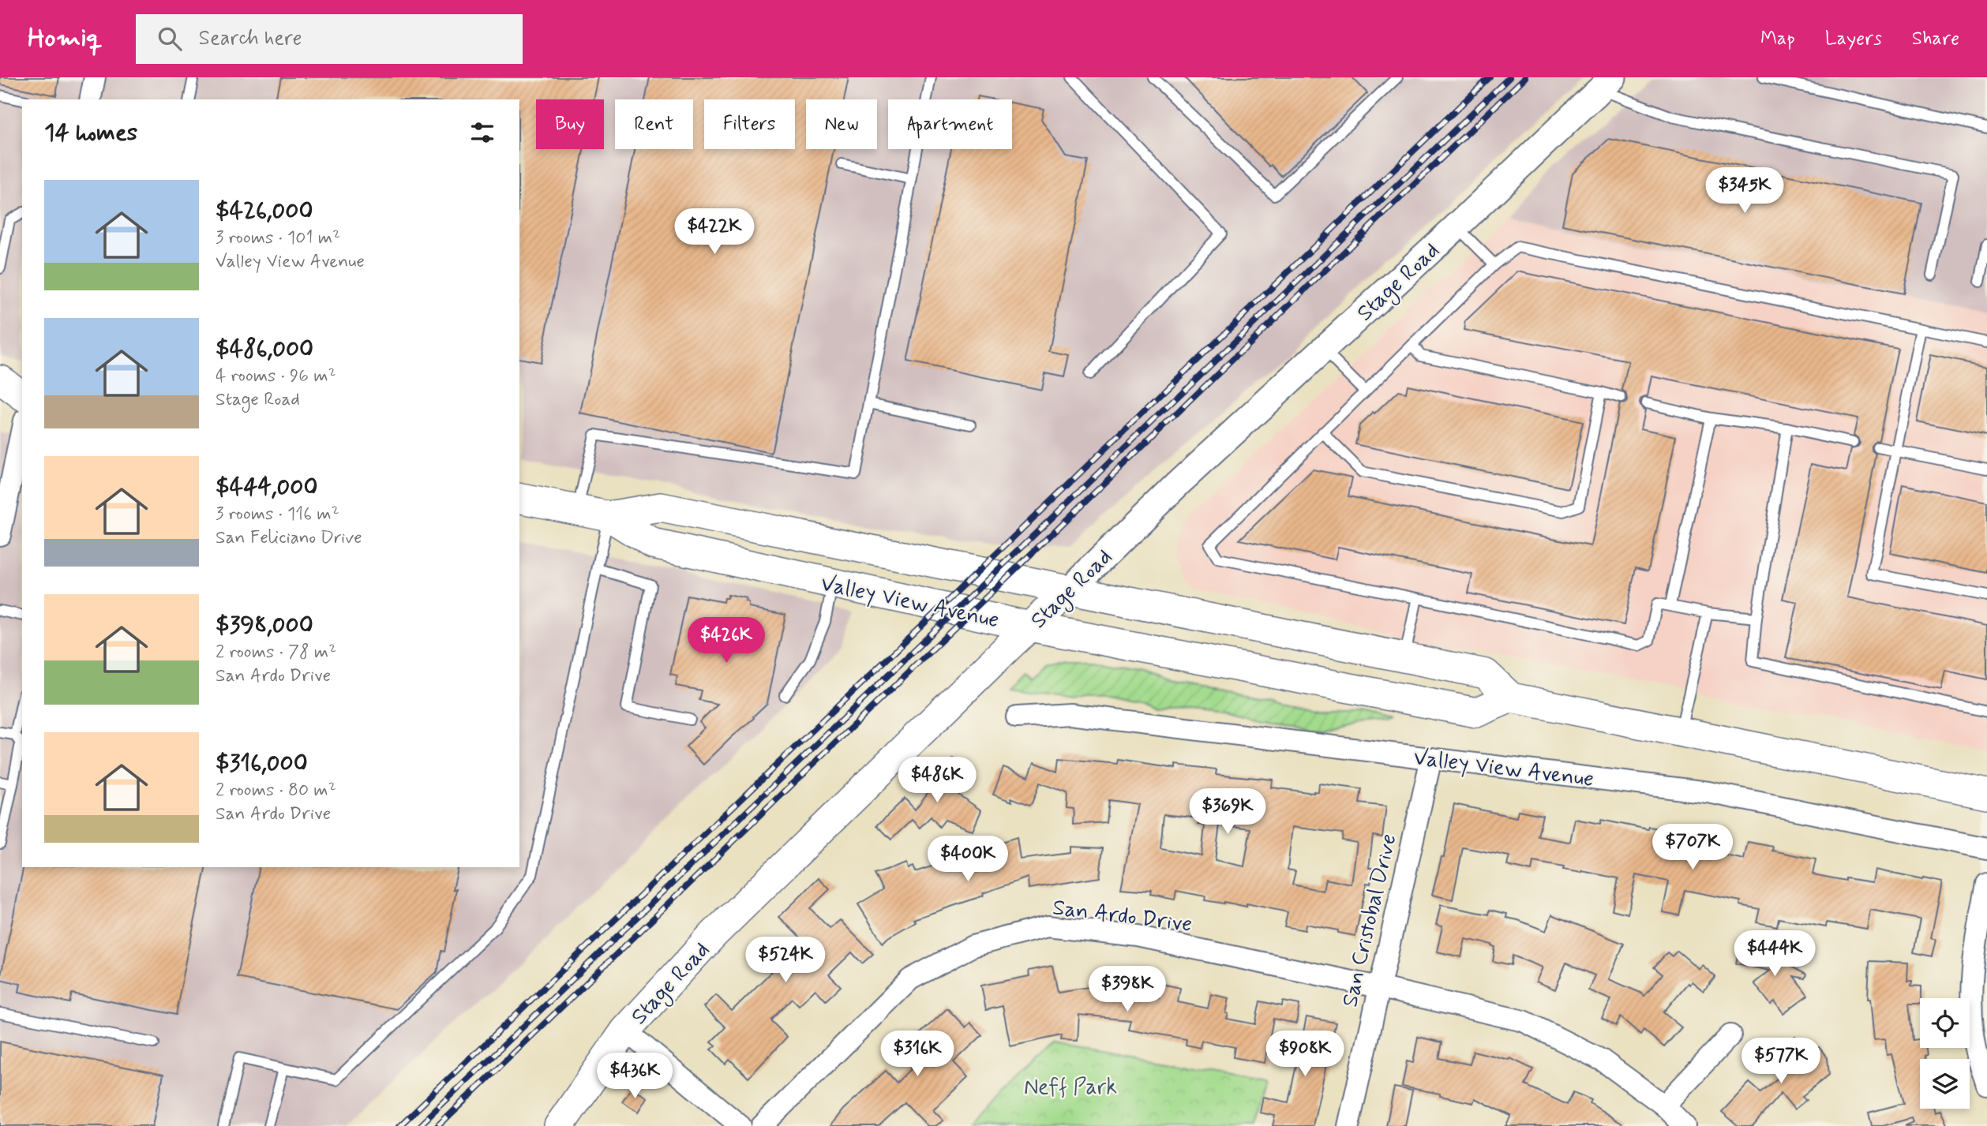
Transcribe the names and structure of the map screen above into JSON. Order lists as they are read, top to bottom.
{
  "streets": {
    "main road": ["Stage Road", "Valley View Avenue"],
    "street": ["San Ardo Drive", "San Cristobal Drive"]
  },
  "crossings": [
    ["Stage Road", "Valley View Avenue"],
    ["Valley View Avenue", "San Cristobal Drive"],
    ["San Ardo Drive", "San Cristobal Drive"]
  ],
  "parks": ["Neff Park"],
  "page": {
    "header": "Homiq",
    "search": "Search here",
    "nav": ["Map", "Layers", "Share"],
    "chip": [
      "Buy",
      "Rent",
      "Filters",
      "New",
      "Apartment"
    ],
    "heading": "14 homes",
    "list": [
      {
        "name": "$426,000",
        "note": "3 rooms · 101 m² · Valley View Avenue"
      },
      {
        "name": "$486,000",
        "note": "4 rooms · 96 m² · Stage Road"
      },
      {
        "name": "$444,000",
        "note": "3 rooms · 116 m² · San Feliciano Drive"
      },
      {
        "name": "$398,000",
        "note": "2 rooms · 78 m² · San Ardo Drive"
      },
      {
        "name": "$316,000",
        "note": "2 rooms · 80 m² · San Ardo Drive"
      }
    ],
    "price": [
      "$345K",
      "$422K",
      "$426K",
      "$486K",
      "$369K",
      "$707K",
      "$400K",
      "$444K",
      "$524K",
      "$398K",
      "$316K",
      "$908K",
      "$577K",
      "$436K"
    ]
  }
}
